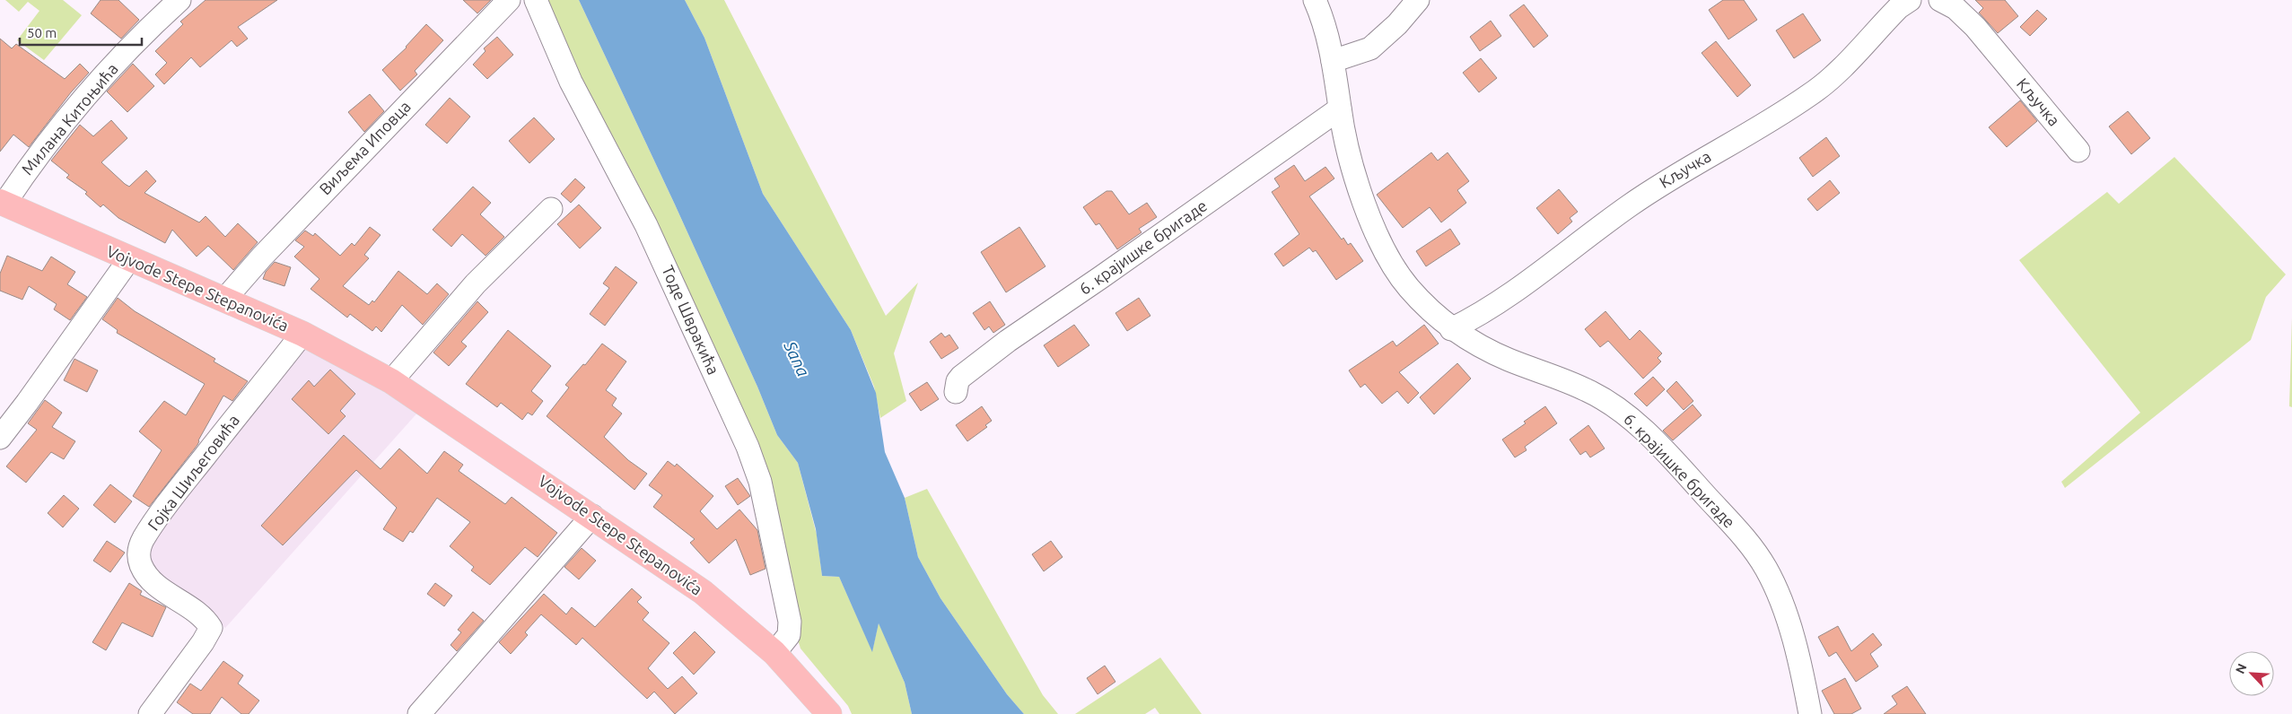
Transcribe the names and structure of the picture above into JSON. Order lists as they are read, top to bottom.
{
  "streets": {
    "main road": ["Vojvode Stepe Stepanovića"],
    "street": [
      "Кључка",
      "Милана Китоњића",
      "Виљема Иповца",
      "6. крајишке бригаде",
      "Тоде Швракића",
      "Гојка Шиљеговића"
    ]
  },
  "crossings": [
    ["Кључка", "6. крајишке бригаде"],
    ["Милана Китоњића", "Vojvode Stepe Stepanovića"],
    ["Виљема Иповца", "Vojvode Stepe Stepanovića"],
    ["Vojvode Stepe Stepanovića", "Тоде Швракића"],
    ["Vojvode Stepe Stepanovića", "Гојка Шиљеговића"]
  ],
  "water": ["Sana"],
  "scale_bar": "50 m",
  "north": "top left"
}
